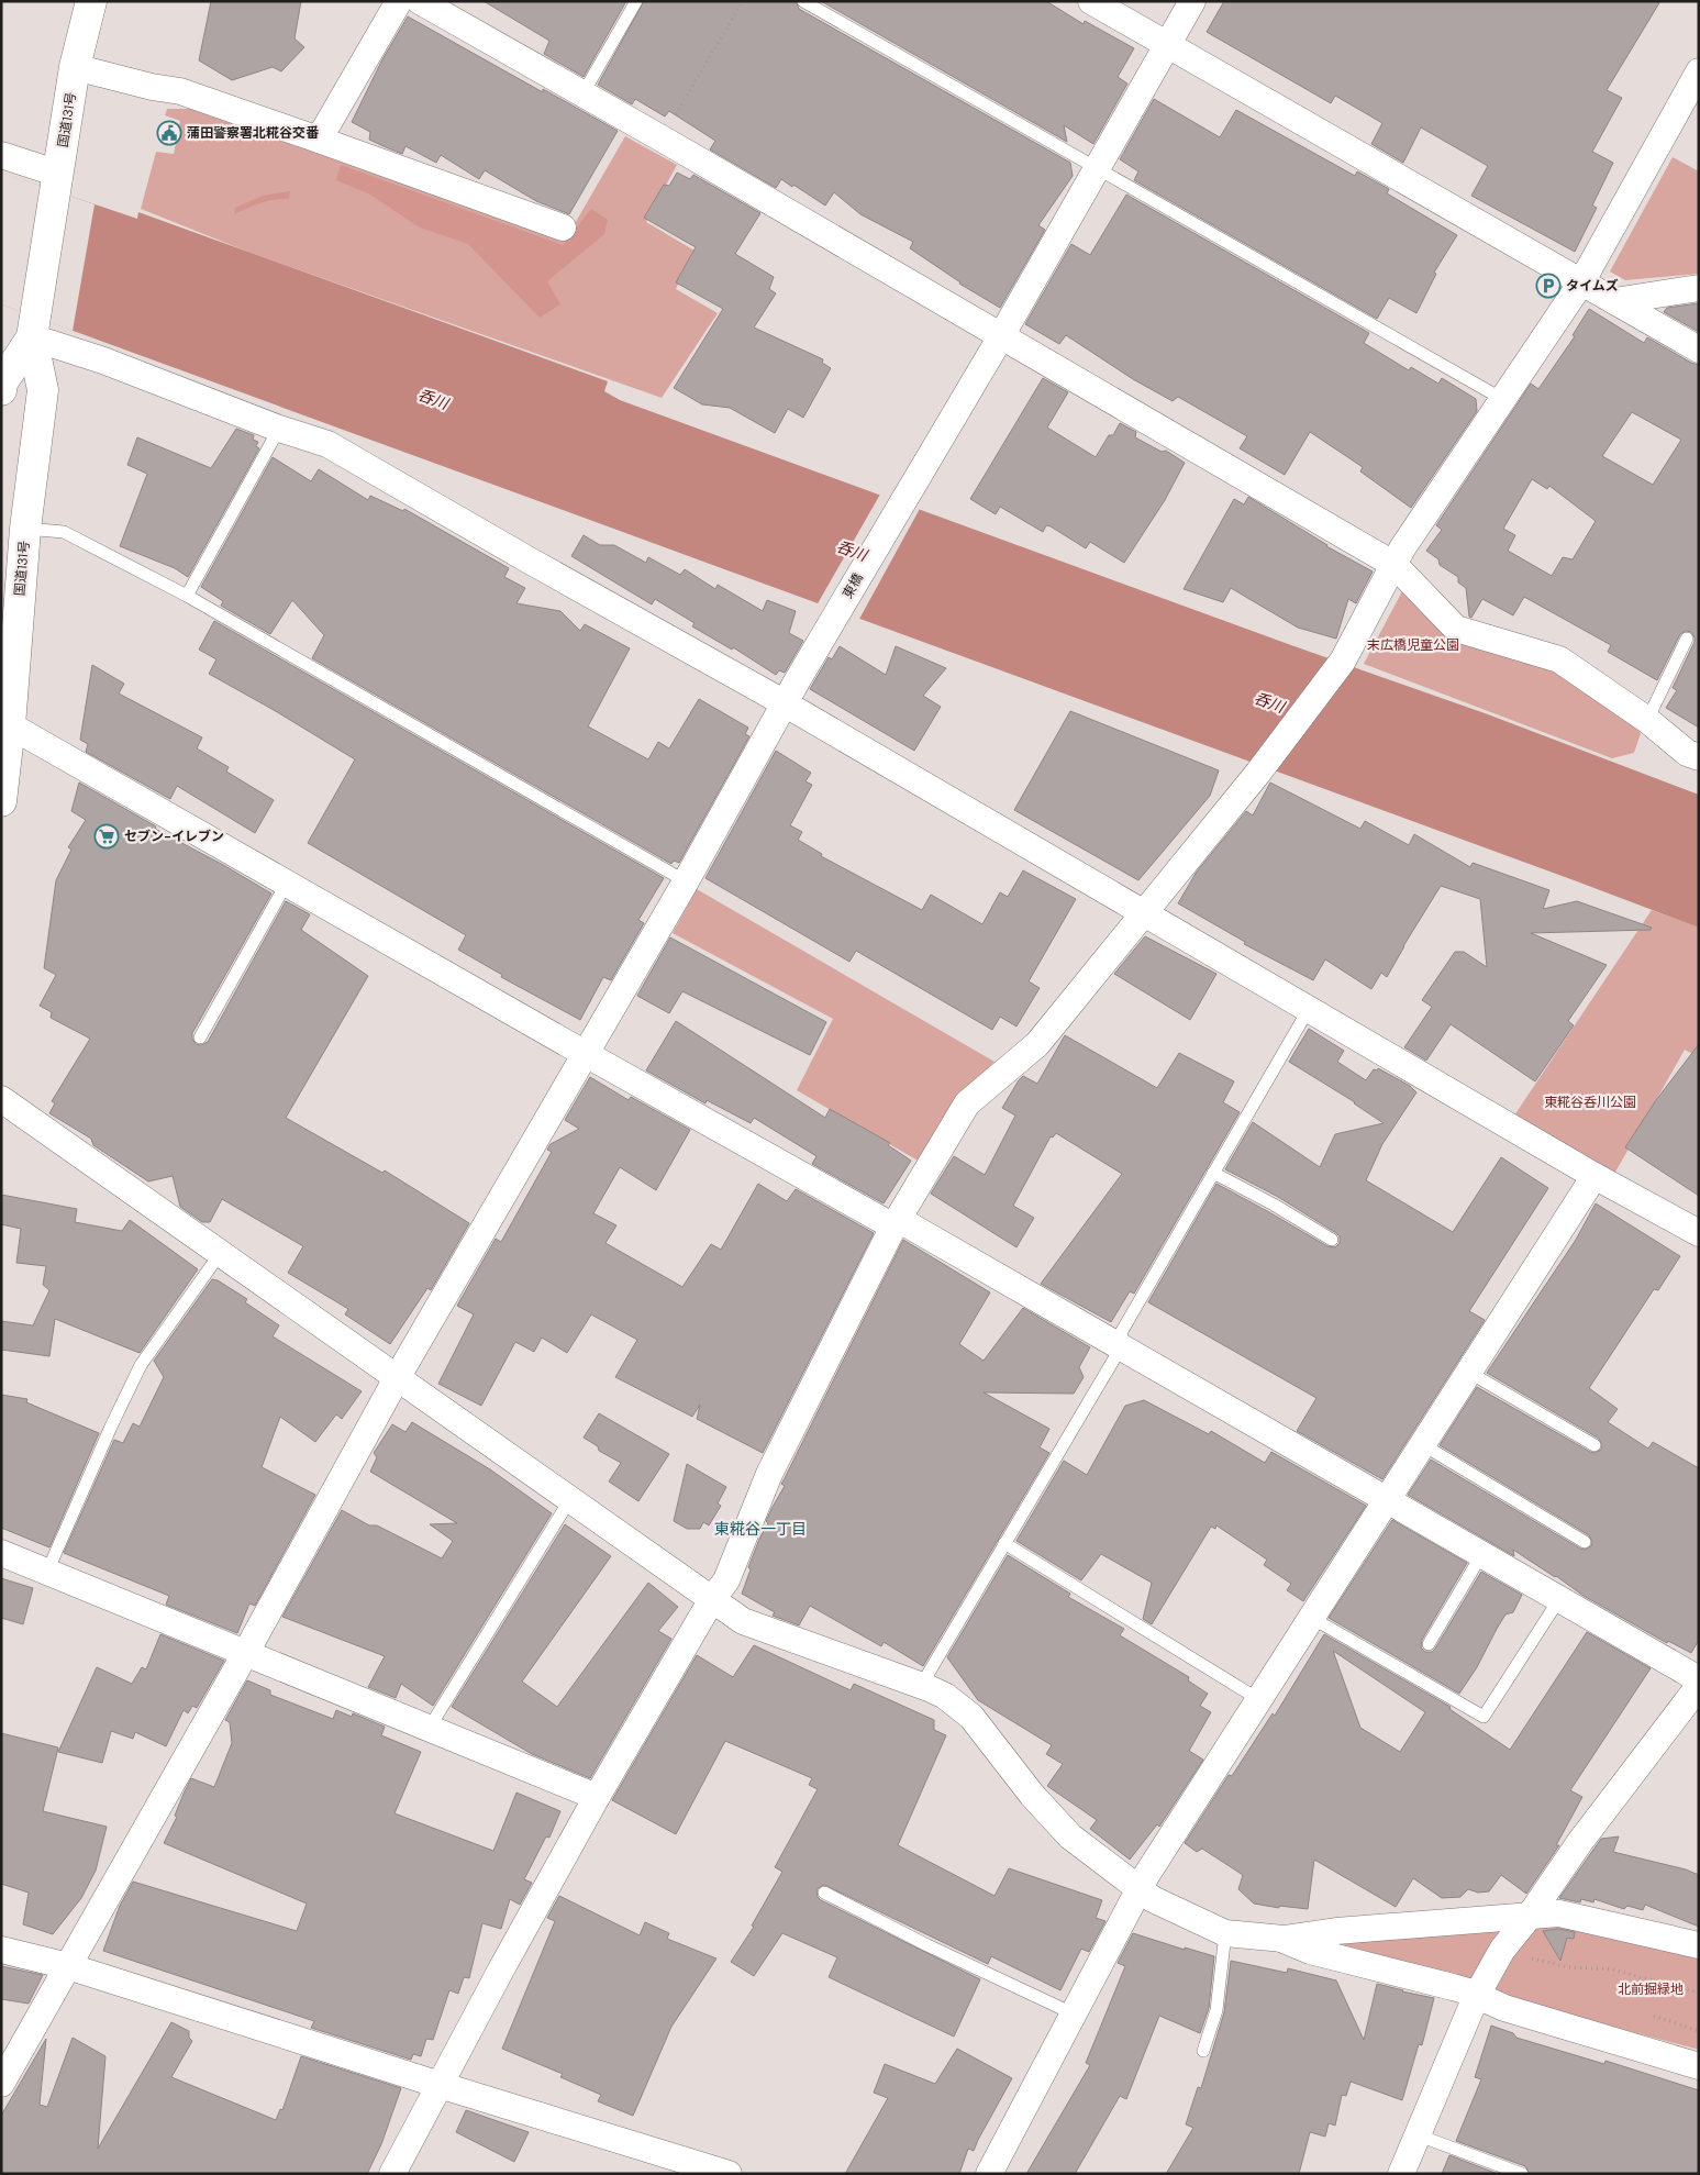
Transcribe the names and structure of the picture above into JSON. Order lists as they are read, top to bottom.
{
  "streets": {
    "highway": ["国道131号"],
    "street": ["東橋"]
  },
  "districts": ["東糀谷一丁目"],
  "water": ["呑川"],
  "parks": ["末広橋児童公園", "東糀谷呑川公園", "北前掘緑地"],
  "places": {
    "public building": ["蒲田警察署北糀谷交番"],
    "parking": ["タイムズ"],
    "supermarket": ["セブン-イレブン"]
  }
}
